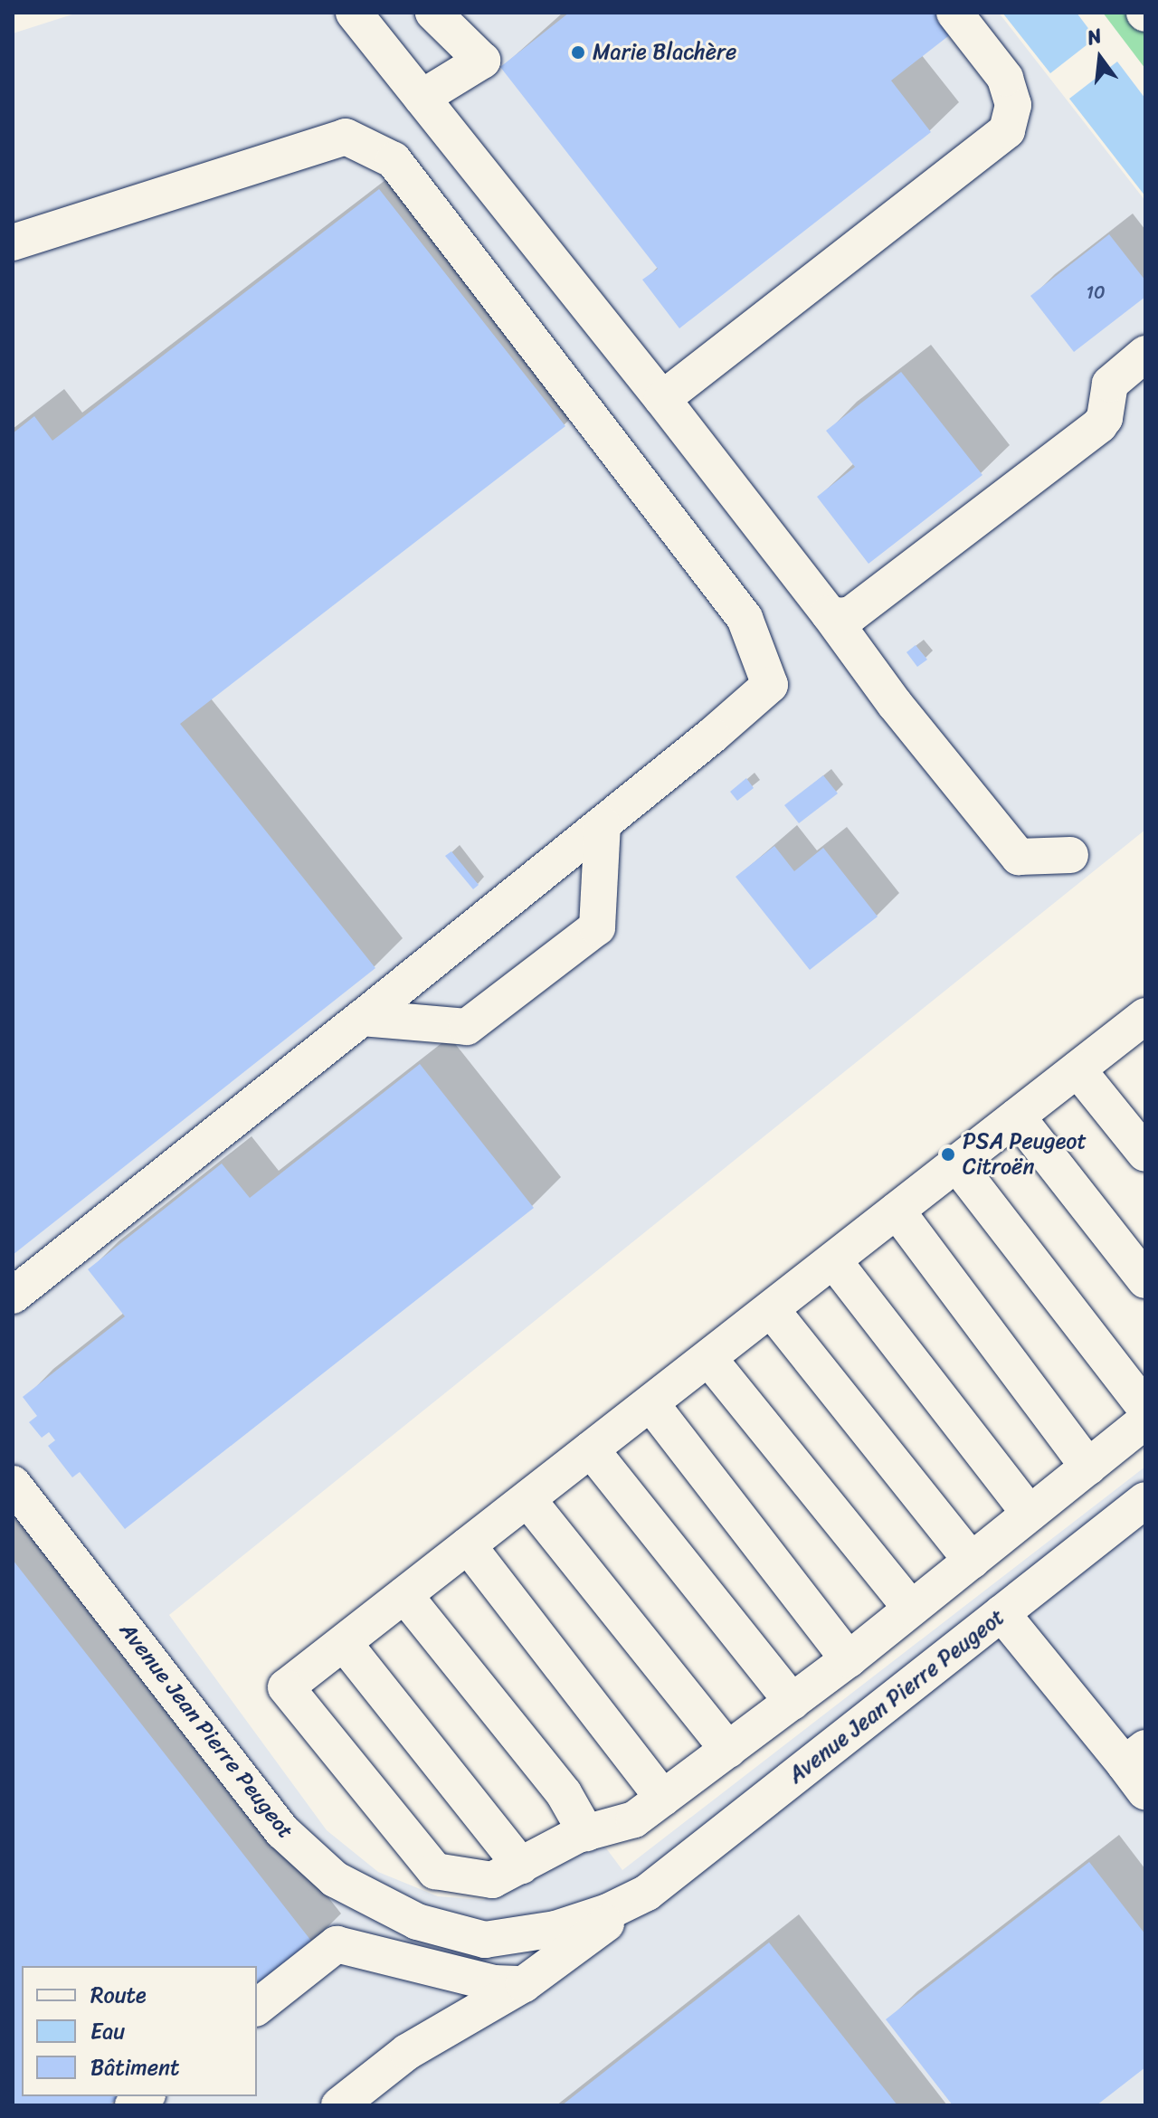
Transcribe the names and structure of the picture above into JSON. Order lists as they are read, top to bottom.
{
  "streets": {
    "street": ["Avenue Jean Pierre Peugeot"]
  },
  "places": ["Marie Blachère", "PSA Peugeot Citroën"],
  "house_numbers": ["10"],
  "legend": ["Route", "Eau", "Bâtiment"],
  "north": "top"
}
